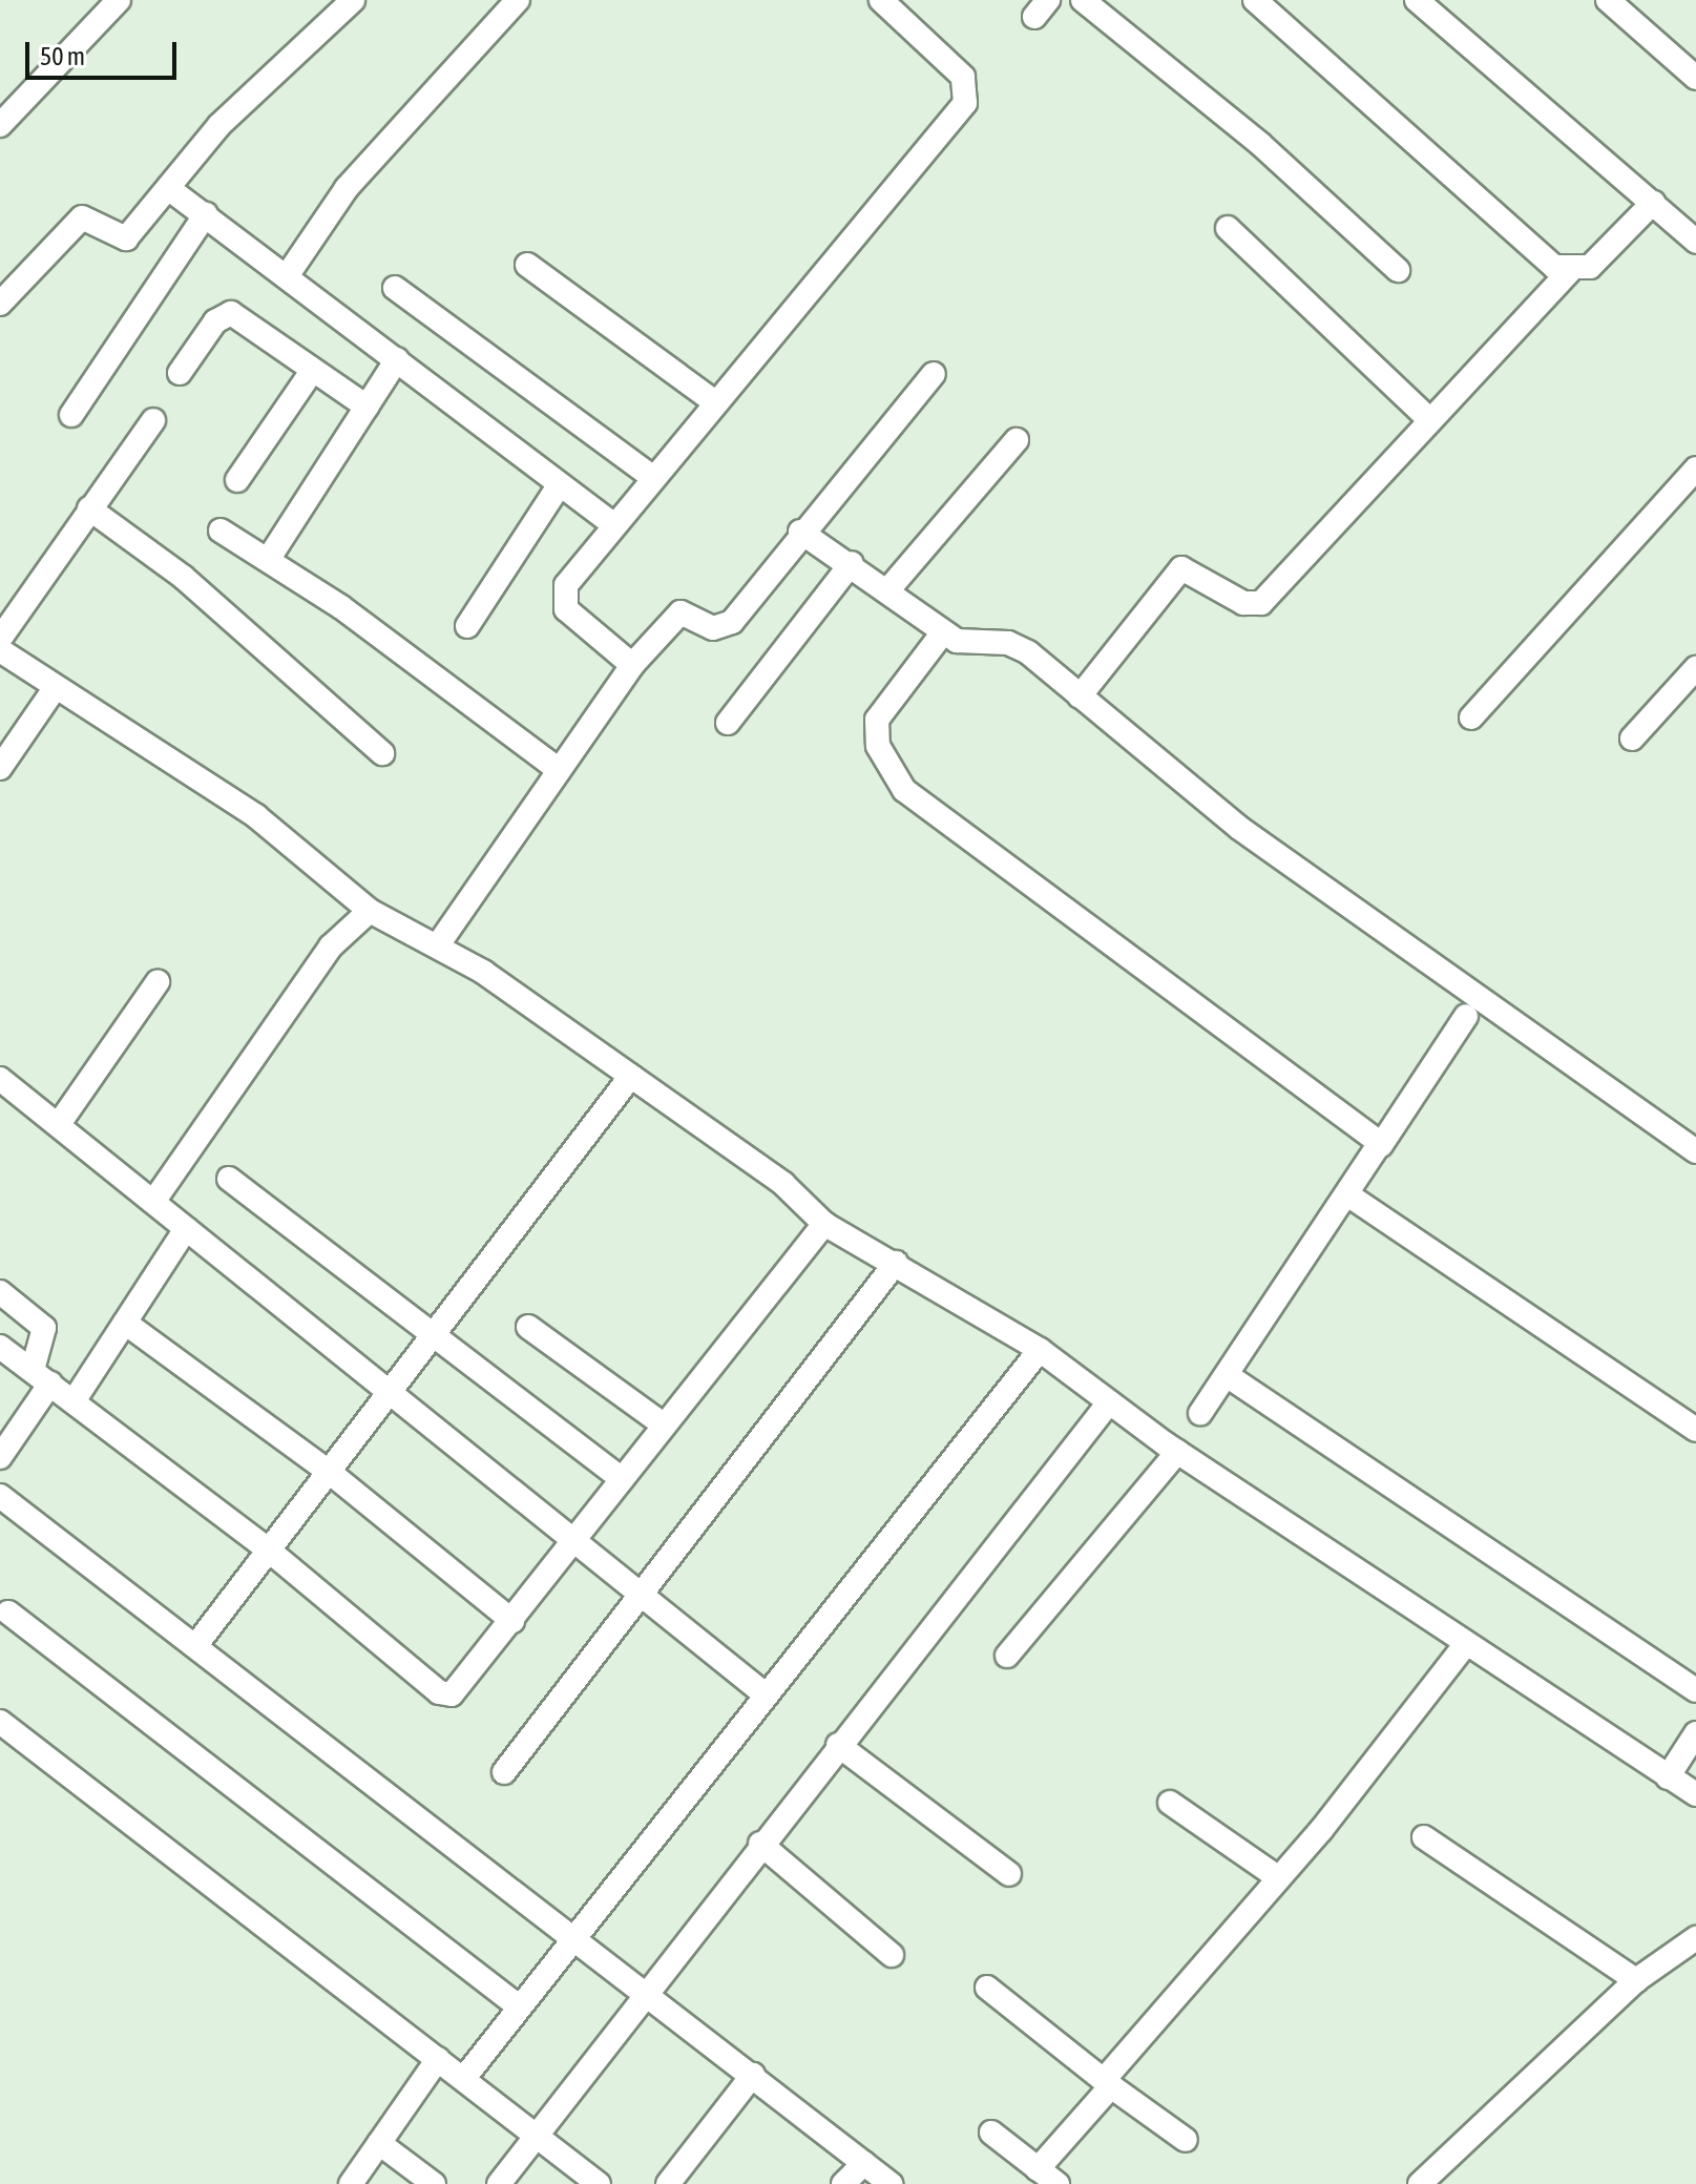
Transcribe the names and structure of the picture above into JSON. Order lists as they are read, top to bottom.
{
  "scale_bar": "50 m"
}
